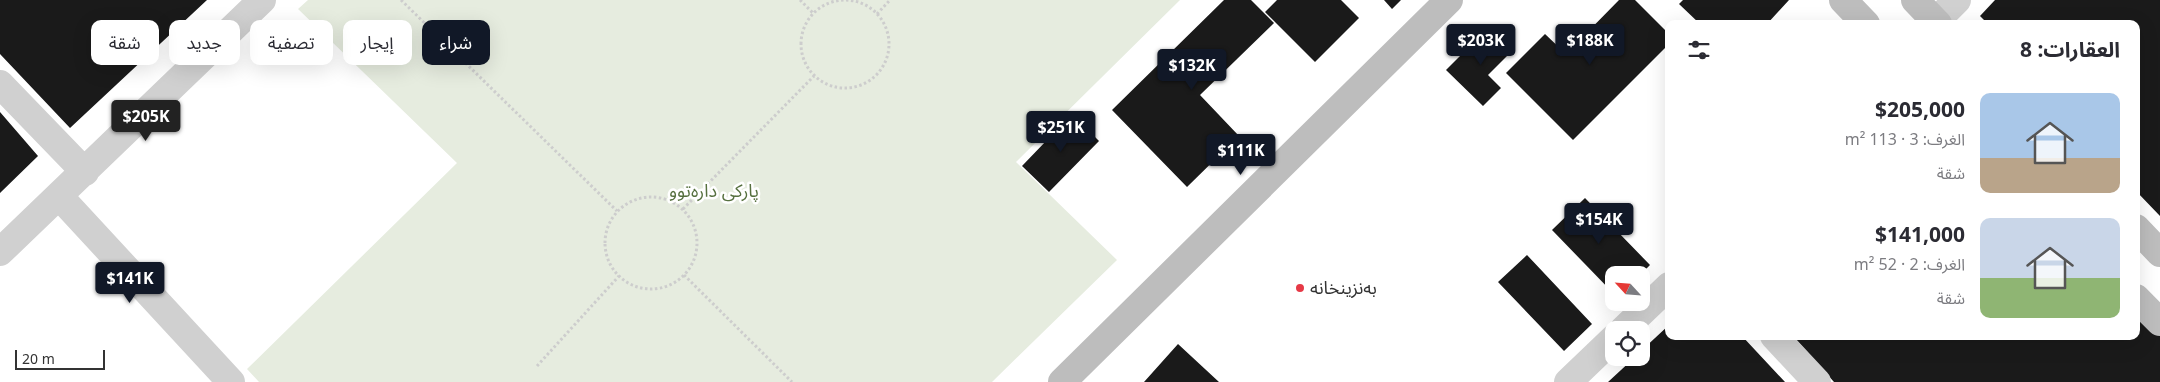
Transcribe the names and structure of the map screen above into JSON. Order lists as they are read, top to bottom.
{
  "parks": ["پارکی دارەتوو"],
  "places": ["بەنزینخانە"],
  "scale_bar": "20 m",
  "north": "top left",
  "page": {
    "chip": [
      "شراء",
      "إيجار",
      "تصفية",
      "جديد",
      "شقة"
    ],
    "heading": "العقارات: 8",
    "price": [
      "$203K",
      "$188K",
      "$132K",
      "$205K",
      "$251K",
      "$111K",
      "$154K",
      "$141K"
    ],
    "list": [
      {
        "name": "$205,000",
        "note": "الغرف: 3 · 113 m² · شقة"
      },
      {
        "name": "$141,000",
        "note": "الغرف: 2 · 52 m² · شقة"
      }
    ],
    "scale": "20 m"
  }
}
